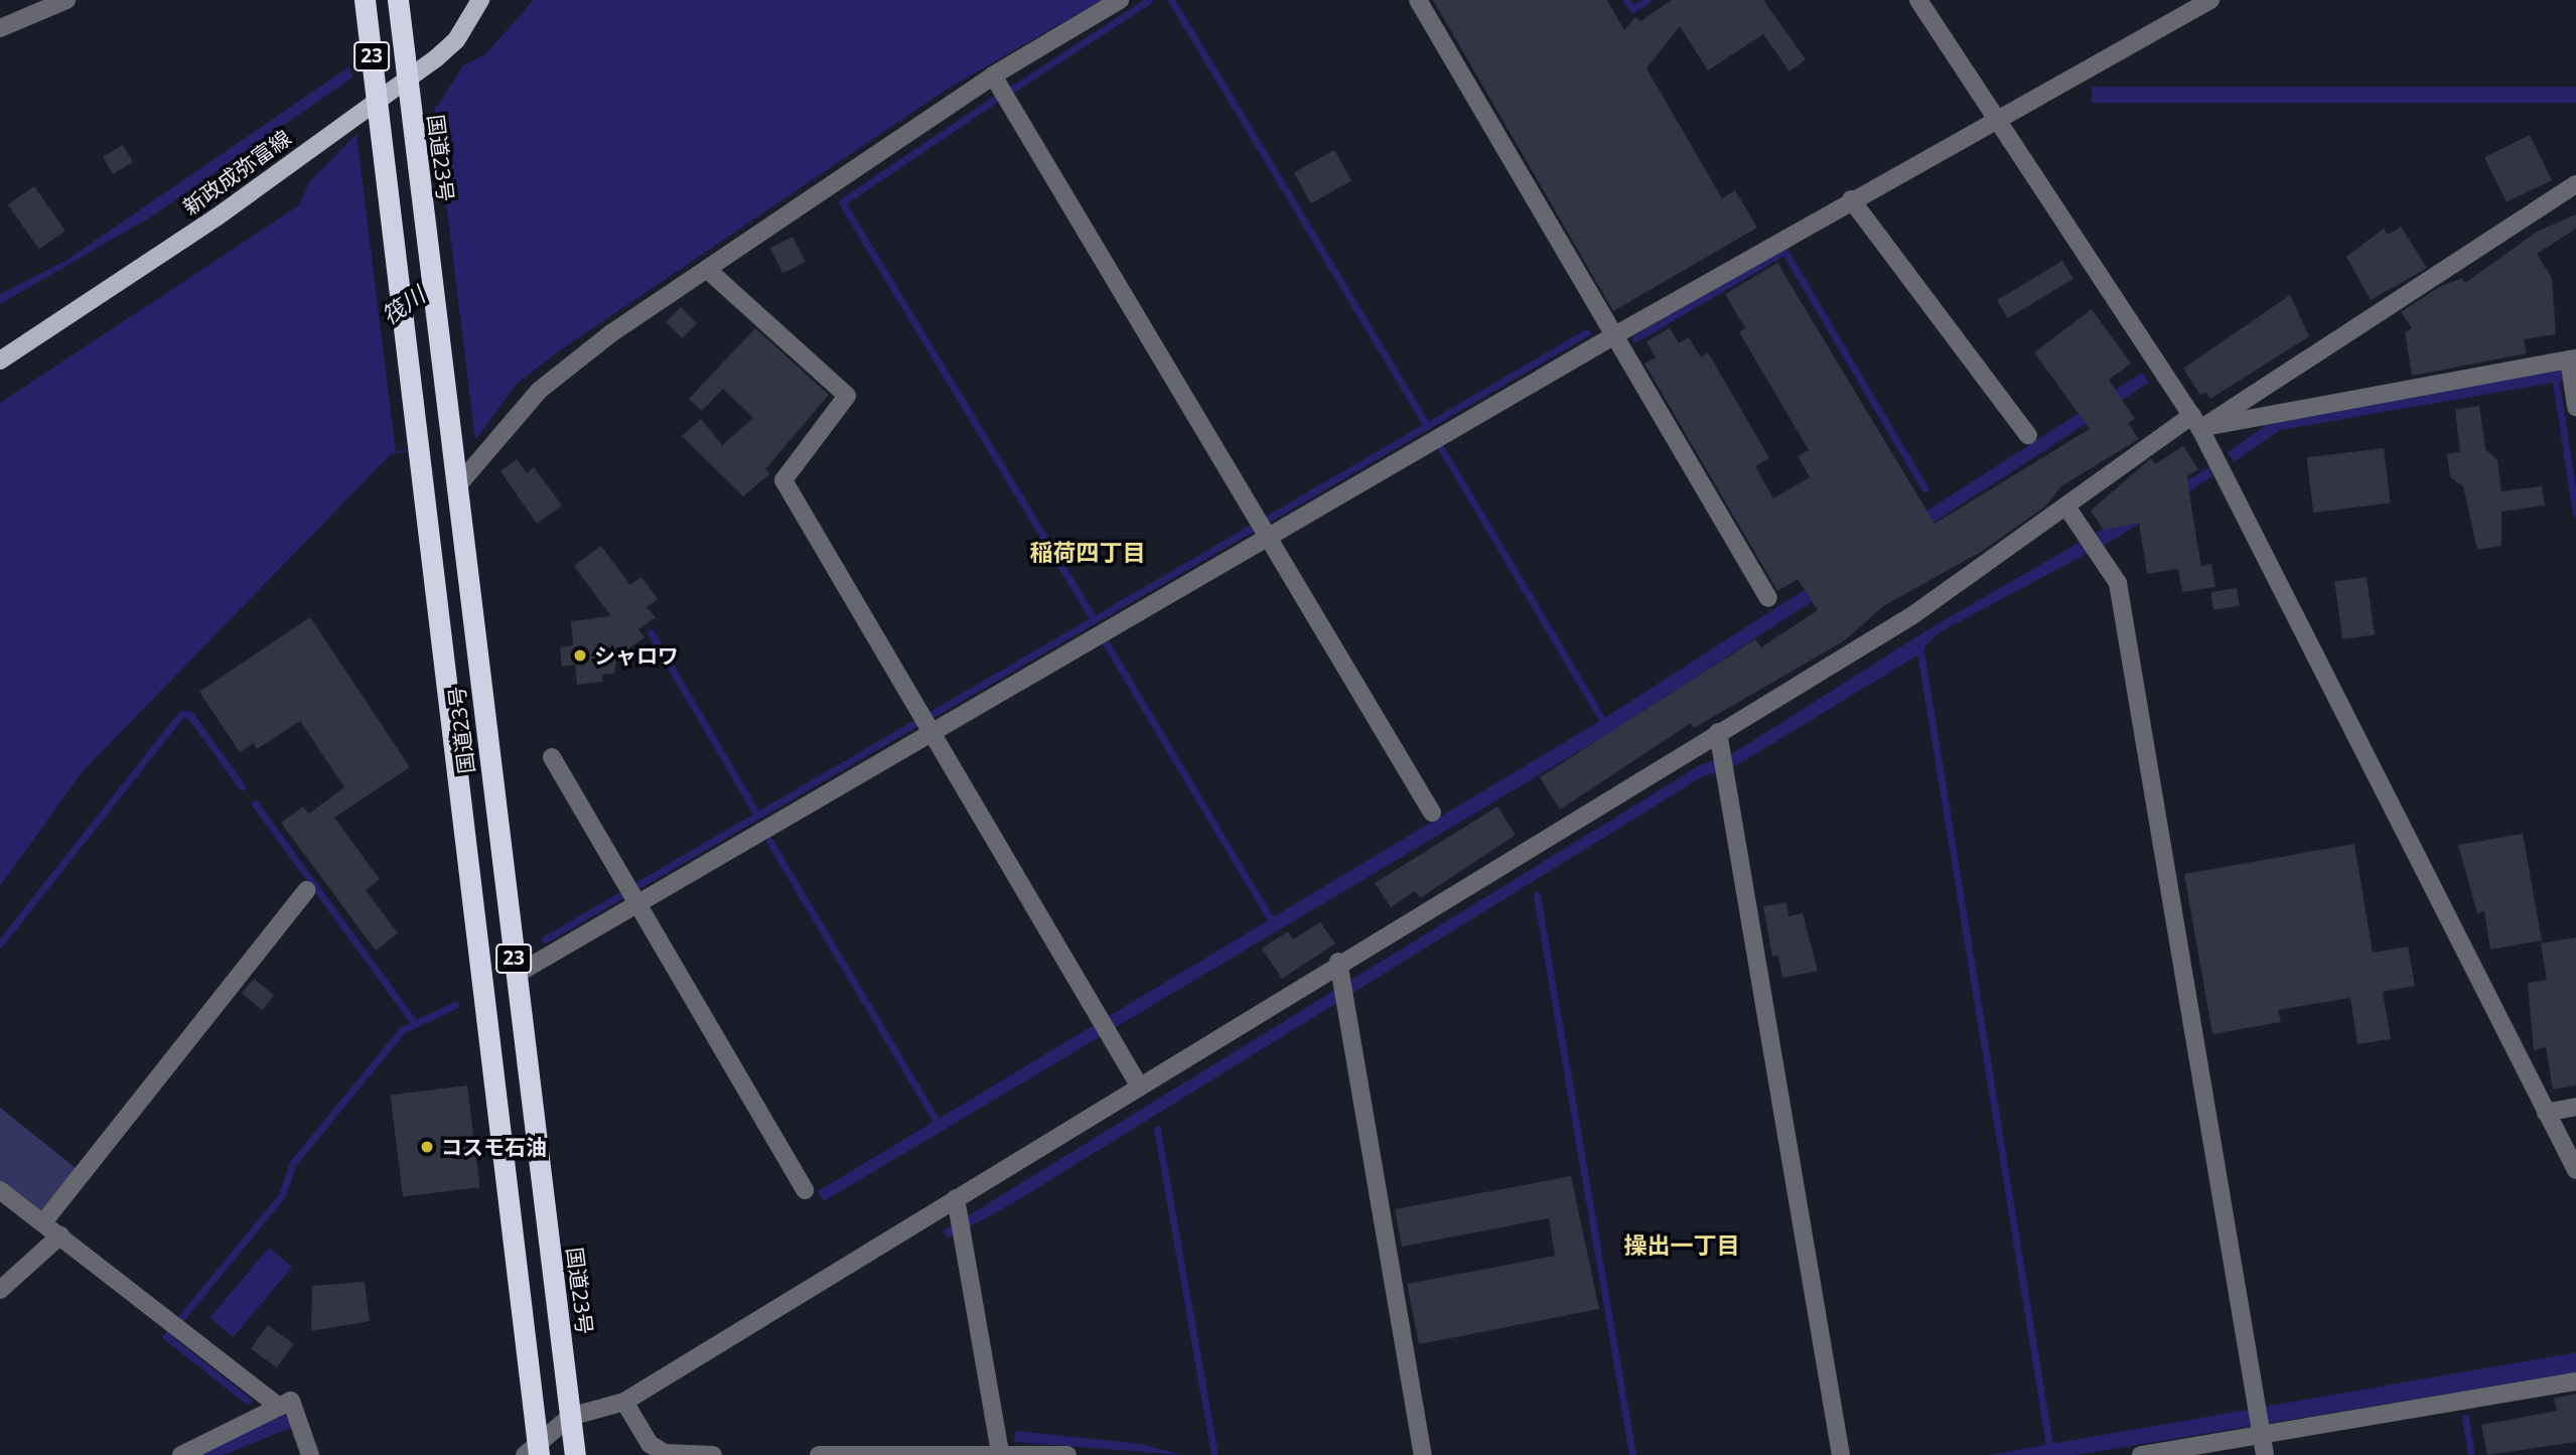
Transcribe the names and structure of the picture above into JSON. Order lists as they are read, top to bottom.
{
  "streets": {
    "highway": ["23", "国道23号"],
    "main road": ["新政成弥富線"]
  },
  "crossings": [
    ["国道23号", "新政成弥富線"]
  ],
  "districts": ["稲荷四丁目", "操出一丁目"],
  "water": ["筏川"],
  "places": ["シャロワ", "コスモ石油"]
}
